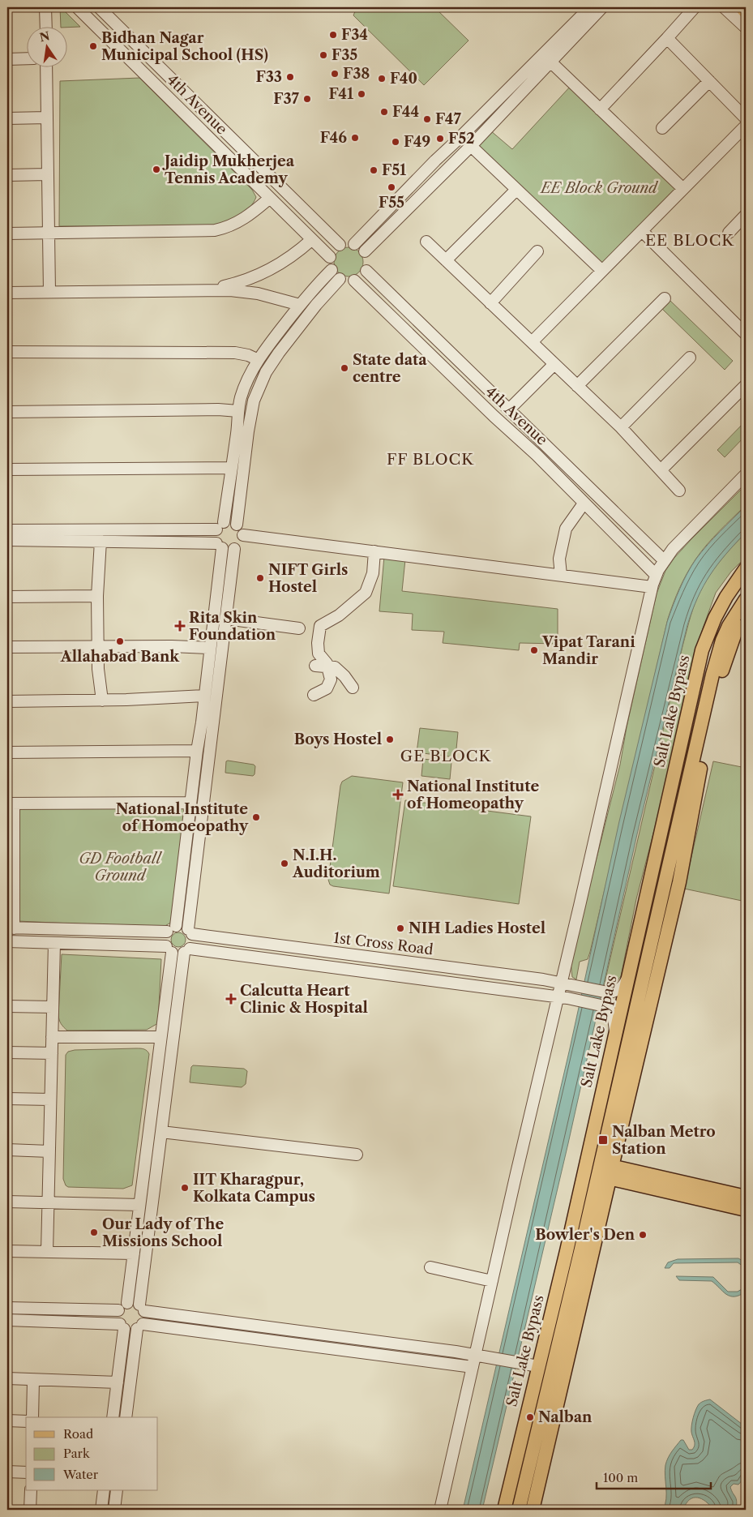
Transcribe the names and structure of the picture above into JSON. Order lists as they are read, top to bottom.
{
  "streets": {
    "main road": ["Salt Lake Bypass"],
    "street": ["4th Avenue", "1st Cross Road"]
  },
  "crossings": [
    ["Salt Lake Bypass", "1st Cross Road"]
  ],
  "districts": ["EE BLOCK", "FF BLOCK", "GE BLOCK"],
  "parks": ["EE Block Ground", "GD Football Ground"],
  "places": {
    "other": [
      "F34",
      "Bidhan Nagar Municipal School (HS)",
      "F35",
      "F38",
      "F33",
      "F40",
      "F41",
      "F37",
      "F44",
      "F47",
      "F46",
      "F52",
      "F49",
      "Jaidip Mukherjea Tennis Academy",
      "F51",
      "F55",
      "State data centre",
      "NIFT Girls Hostel",
      "Allahabad Bank",
      "Vipat Tarani Mandir",
      "Boys Hostel",
      "National Institute of Homoeopathy",
      "N.I.H. Auditorium",
      "NIH Ladies Hostel",
      "IIT Kharagpur, Kolkata Campus",
      "Our Lady of The Missions School",
      "Bowler's Den",
      "Nalban"
    ],
    "health": ["Rita Skin Foundation", "National Institute of Homeopathy", "Calcutta Heart Clinic & Hospital"],
    "transit": ["Nalban Metro Station"]
  },
  "legend": ["Road", "Park", "Water"],
  "scale_bar": "100 m",
  "north": "top"
}
